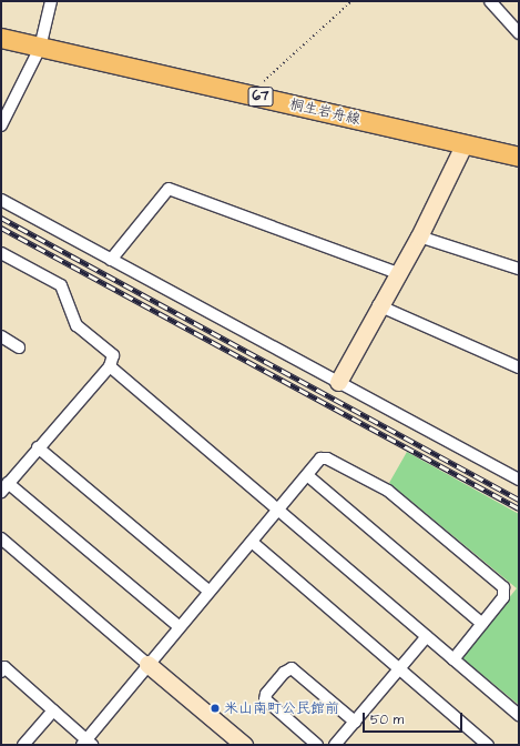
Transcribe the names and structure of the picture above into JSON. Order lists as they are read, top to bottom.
{
  "streets": {
    "main road": ["67", "桐生岩舟線"]
  },
  "places": ["米山南町公民館前"],
  "scale_bar": "50 m"
}
